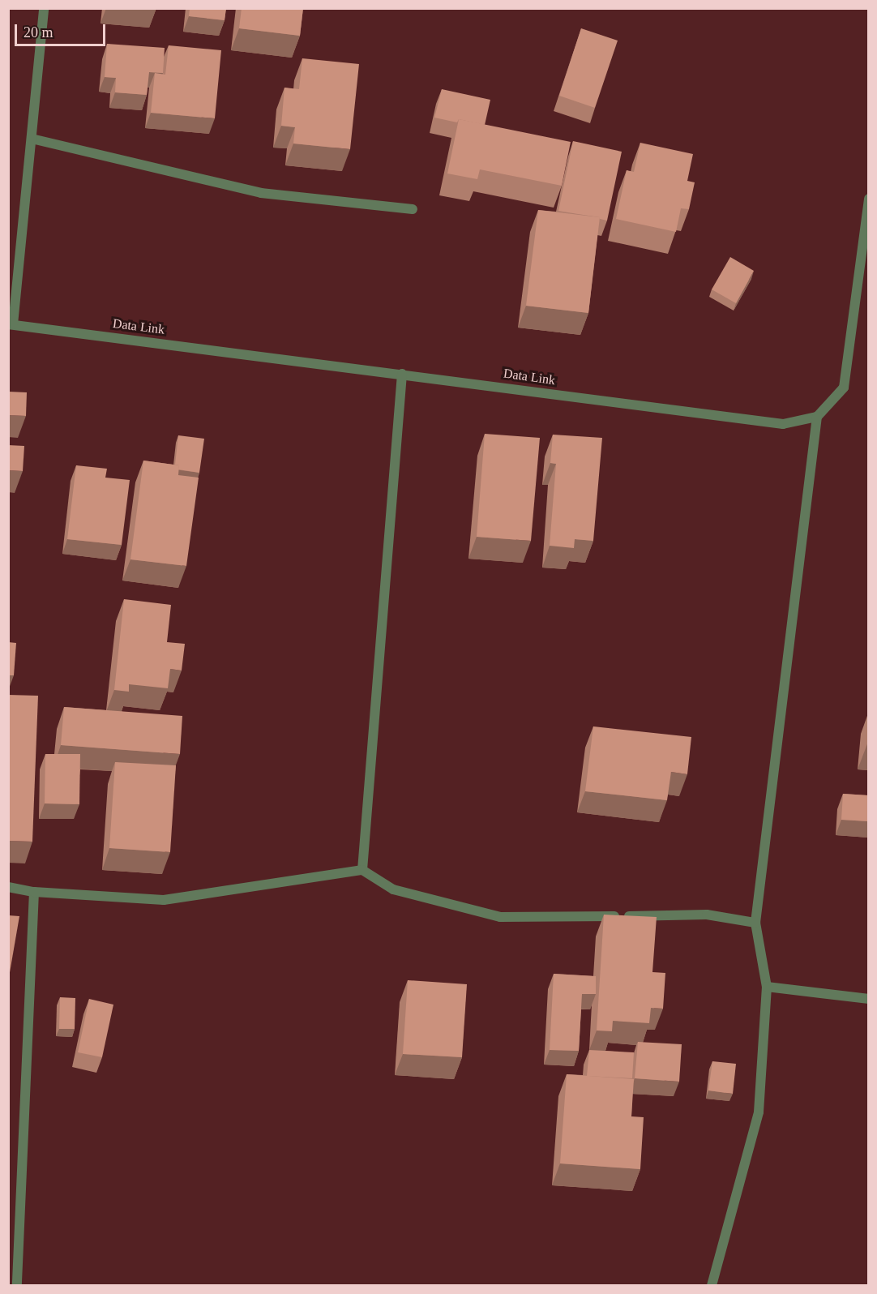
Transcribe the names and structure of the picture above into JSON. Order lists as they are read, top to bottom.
{
  "streets": {
    "street": ["Data Link"]
  },
  "scale_bar": "20 m"
}
